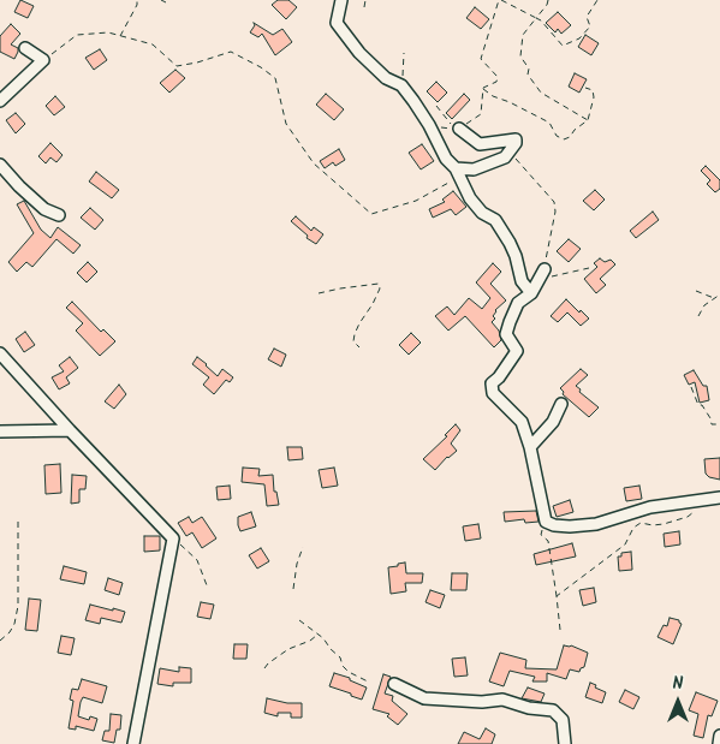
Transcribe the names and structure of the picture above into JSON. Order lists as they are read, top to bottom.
{
  "north": "top"
}
